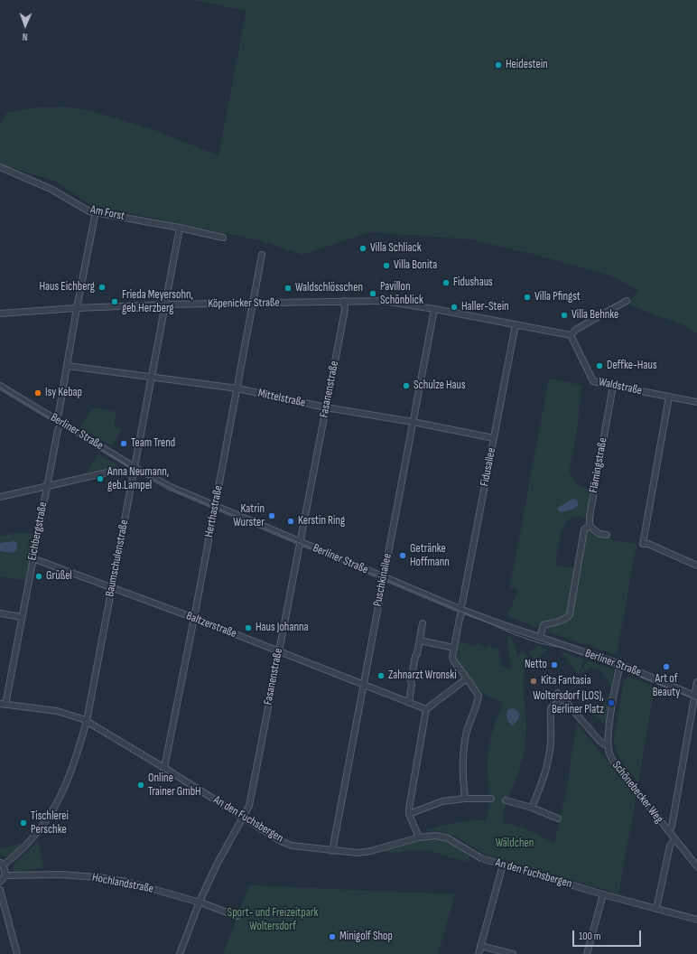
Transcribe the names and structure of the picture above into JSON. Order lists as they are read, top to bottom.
{
  "streets": {
    "street": [
      "Am Forst",
      "Köpenicker Straße",
      "Waldstraße",
      "Fasanenstraße",
      "Mittelstraße",
      "Berliner Straße",
      "Flämingstraße",
      "Fidusallee",
      "Herthastraße",
      "Eichbergstraße",
      "Baumschulenstraße",
      "Puschkinallee",
      "Baltzerstraße",
      "Schönebecker Weg",
      "An den Fuchsbergen",
      "Hochlandstraße"
    ]
  },
  "crossings": [
    ["Am Forst", "Baumschulenstraße"],
    ["Köpenicker Straße", "Waldstraße"],
    ["Köpenicker Straße", "Fasanenstraße"],
    ["Köpenicker Straße", "Fidusallee"],
    ["Köpenicker Straße", "Herthastraße"],
    ["Köpenicker Straße", "Baumschulenstraße"],
    ["Köpenicker Straße", "Puschkinallee"],
    ["Waldstraße", "Flämingstraße"],
    ["Fasanenstraße", "Mittelstraße"],
    ["Fasanenstraße", "Berliner Straße"],
    ["Fasanenstraße", "Baltzerstraße"],
    ["Fasanenstraße", "An den Fuchsbergen"],
    ["Fasanenstraße", "Hochlandstraße"],
    ["Mittelstraße", "Fidusallee"],
    ["Mittelstraße", "Herthastraße"],
    ["Mittelstraße", "Baumschulenstraße"],
    ["Mittelstraße", "Puschkinallee"],
    ["Berliner Straße", "Fidusallee"],
    ["Berliner Straße", "Herthastraße"],
    ["Berliner Straße", "Eichbergstraße"],
    ["Berliner Straße", "Baumschulenstraße"],
    ["Berliner Straße", "Puschkinallee"],
    ["Berliner Straße", "Schönebecker Weg"],
    ["Herthastraße", "Baltzerstraße"],
    ["Herthastraße", "An den Fuchsbergen"],
    ["Eichbergstraße", "Baltzerstraße"],
    ["Eichbergstraße", "An den Fuchsbergen"],
    ["Baumschulenstraße", "Baltzerstraße"],
    ["Baumschulenstraße", "An den Fuchsbergen"],
    ["Puschkinallee", "Baltzerstraße"],
    ["Puschkinallee", "An den Fuchsbergen"]
  ],
  "parks": ["Wäldchen", "Sport- und Freizeitpark Woltersdorf"],
  "places": [
    "Heidestein",
    "Villa Schliack",
    "Villa Bonita",
    "Fidushaus",
    "Haus Eichberg",
    "Waldschlösschen",
    "Pavillon Schönblick",
    "Villa Pfingst",
    "Frieda Meyersohn, geb.Herzberg",
    "Haller-Stein",
    "Villa Behnke",
    "Deffke-Haus",
    "Schulze Haus",
    "Isy Kebap",
    "Team Trend",
    "Anna Neumann, geb.Lampel",
    "Katrin Wurster",
    "Kerstin Ring",
    "Getränke Hoffmann",
    "Grüßel",
    "Haus Johanna",
    "Netto",
    "Art of Beauty",
    "Zahnarzt Wronski",
    "Kita Fantasia",
    "Woltersdorf (LOS), Berliner Platz",
    "Online Trainer GmbH",
    "Tischlerei Perschke",
    "Minigolf Shop"
  ],
  "scale_bar": "100 m",
  "north": "bottom"
}
